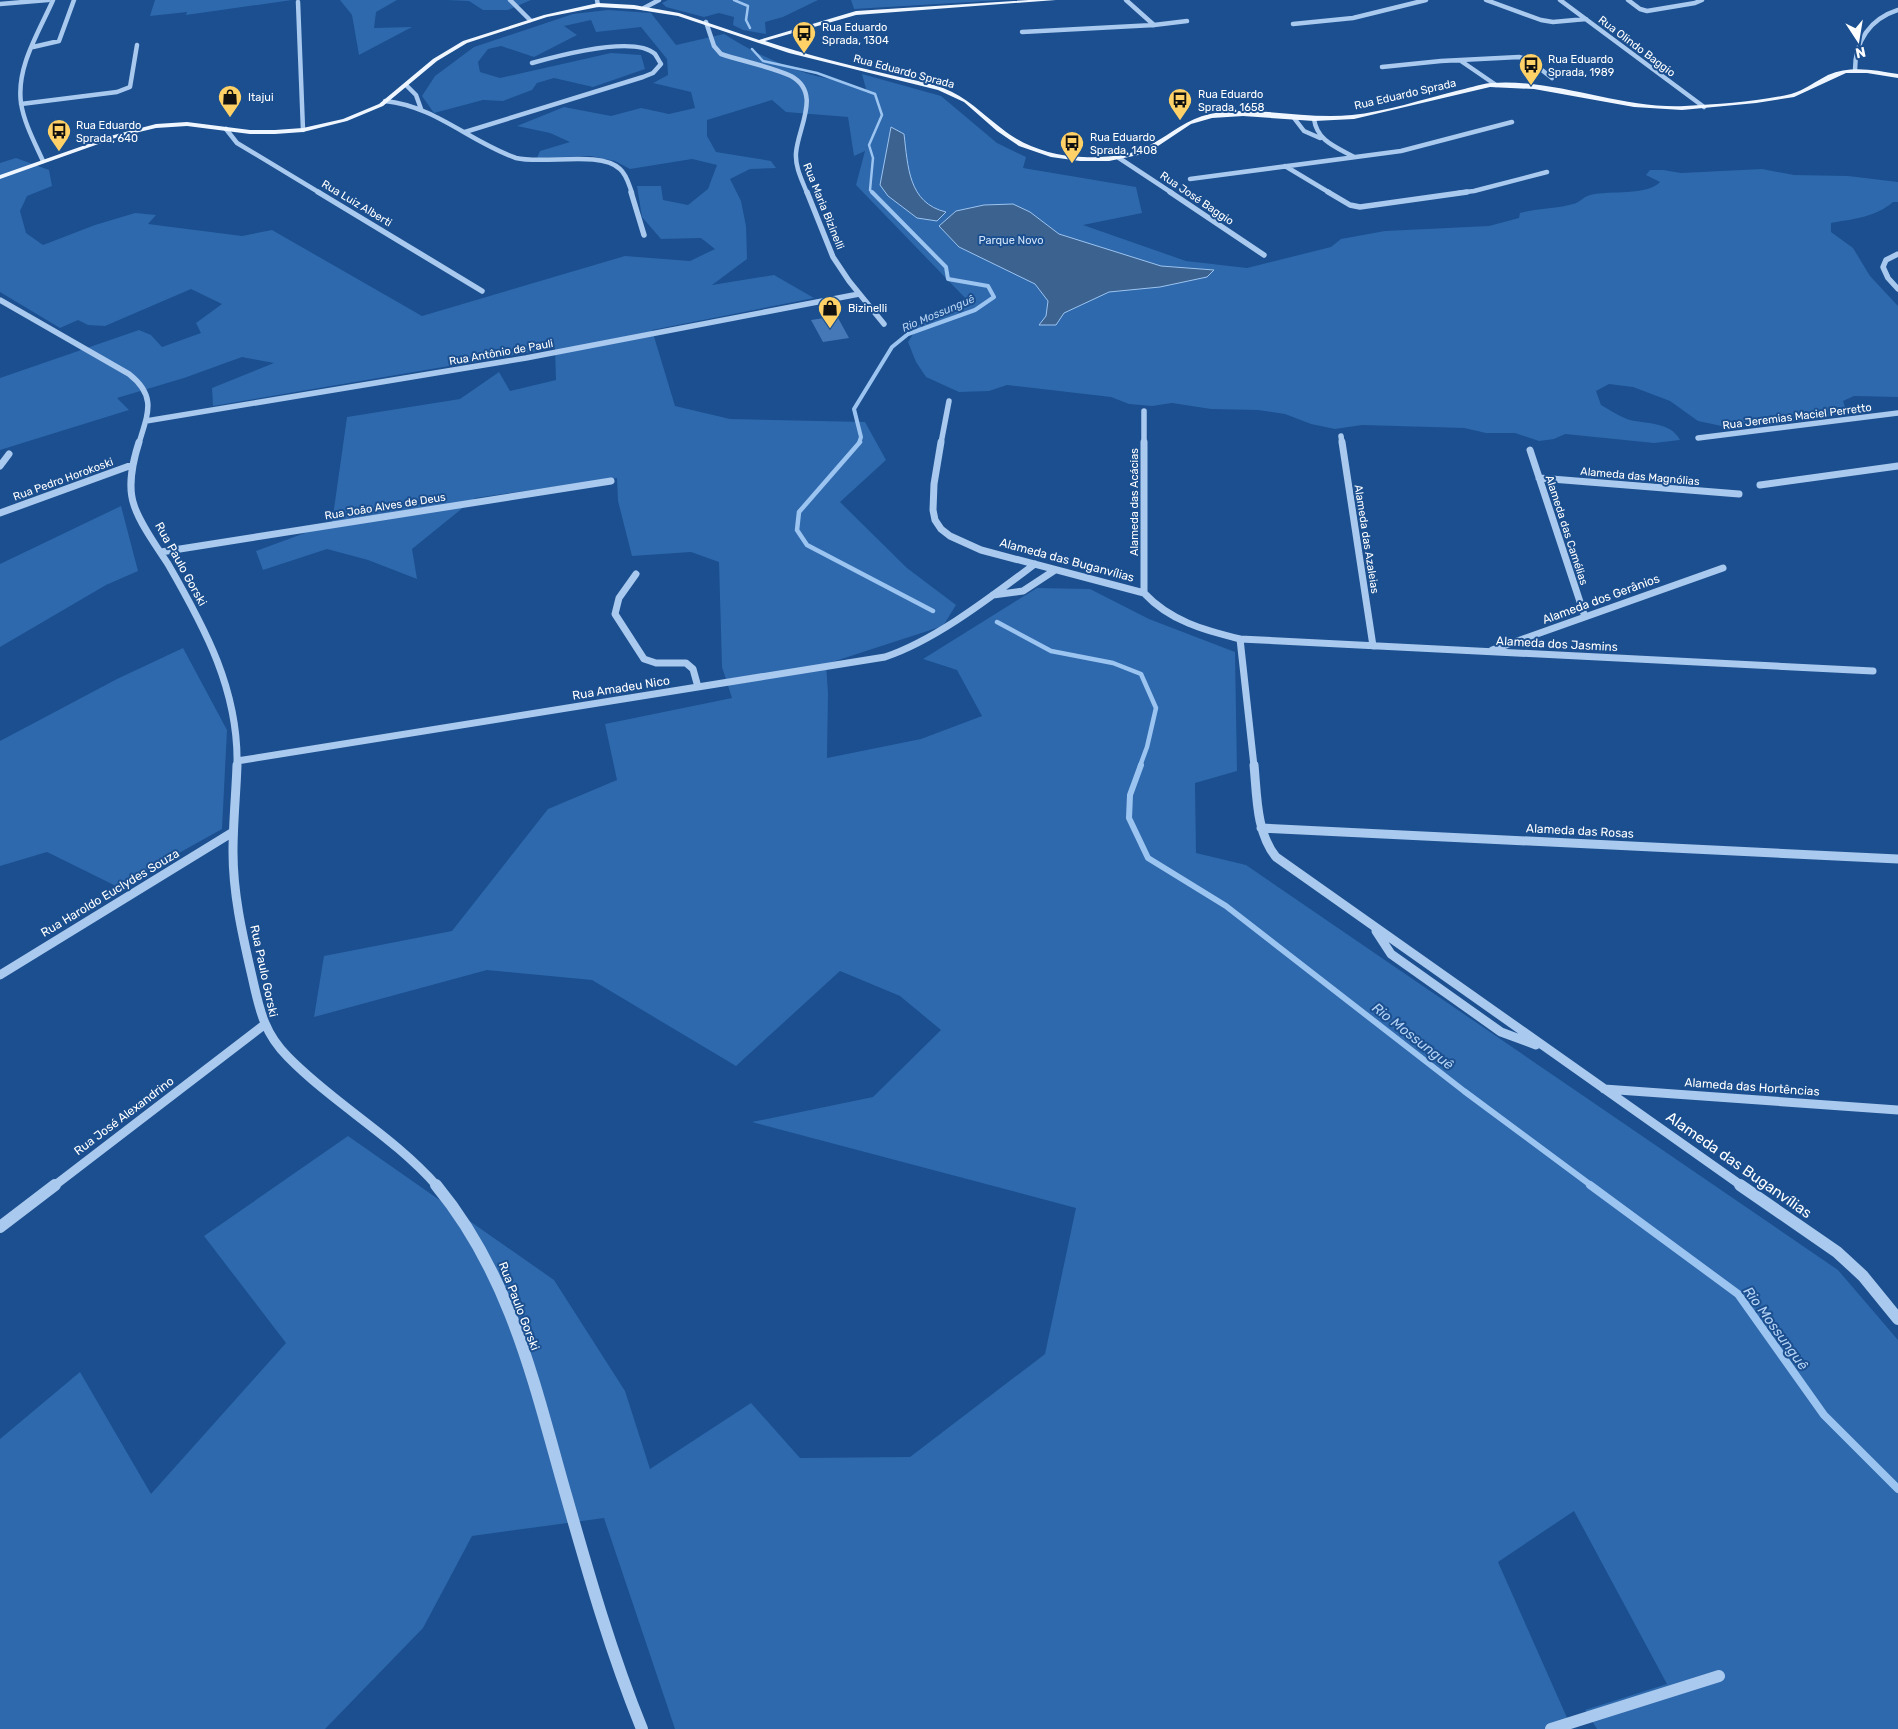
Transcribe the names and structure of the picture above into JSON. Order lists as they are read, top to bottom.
{
  "streets": {
    "main road": ["Rua Eduardo Sprada"],
    "street": [
      "Rua Olindo Baggio",
      "Rua José Baggio",
      "Rua Luiz Alberti",
      "Rua Maria Bizinelli",
      "Rua Antônio de Pauli",
      "Rua Jeremias Maciel Perretto",
      "Alameda das Magnólias",
      "Rua Pedro Horokoski",
      "Alameda das Acácias",
      "Rua João Alves de Deus",
      "Alameda das Camélias",
      "Alameda das Azaleias",
      "Alameda das Buganvílias",
      "Rua Paulo Gorski",
      "Alameda dos Gerânios",
      "Alameda dos Jasmins",
      "Rua Amadeu Nico",
      "Alameda das Rosas",
      "Rua Haroldo Euclydes Souza",
      "Alameda das Hortências",
      "Rua José Alexandrino"
    ]
  },
  "crossings": [
    ["Rua Olindo Baggio", "Rua Eduardo Sprada"],
    ["Rua Eduardo Sprada", "Rua José Baggio"],
    ["Rua Eduardo Sprada", "Rua Luiz Alberti"],
    ["Rua Eduardo Sprada", "Rua Maria Bizinelli"],
    ["Rua Maria Bizinelli", "Rua Antônio de Pauli"],
    ["Rua Antônio de Pauli", "Rua Paulo Gorski"],
    ["Alameda das Magnólias", "Alameda das Camélias"],
    ["Rua Pedro Horokoski", "Rua Paulo Gorski"],
    ["Alameda das Acácias", "Alameda das Buganvílias"],
    ["Rua João Alves de Deus", "Rua Paulo Gorski"],
    ["Alameda das Camélias", "Alameda dos Gerânios"],
    ["Alameda das Azaleias", "Alameda dos Jasmins"],
    ["Alameda das Buganvílias", "Alameda dos Jasmins"],
    ["Alameda das Buganvílias", "Rua Amadeu Nico"],
    ["Alameda das Buganvílias", "Alameda das Rosas"],
    ["Alameda das Buganvílias", "Alameda das Hortências"],
    ["Rua Paulo Gorski", "Rua Amadeu Nico"],
    ["Rua Paulo Gorski", "Rua Haroldo Euclydes Souza"],
    ["Rua Paulo Gorski", "Rua José Alexandrino"],
    ["Alameda dos Gerânios", "Alameda dos Jasmins"]
  ],
  "water": ["Rio Mossunguê"],
  "parks": ["Parque Novo"],
  "places": {
    "bus stop": [
      "Rua Eduardo Sprada, 1304",
      "Rua Eduardo Sprada, 1989",
      "Rua Eduardo Sprada, 1658",
      "Rua Eduardo Sprada, 640",
      "Rua Eduardo Sprada, 1408"
    ],
    "shop": ["Itajui", "Bizinelli"]
  },
  "north": "bottom"
}
